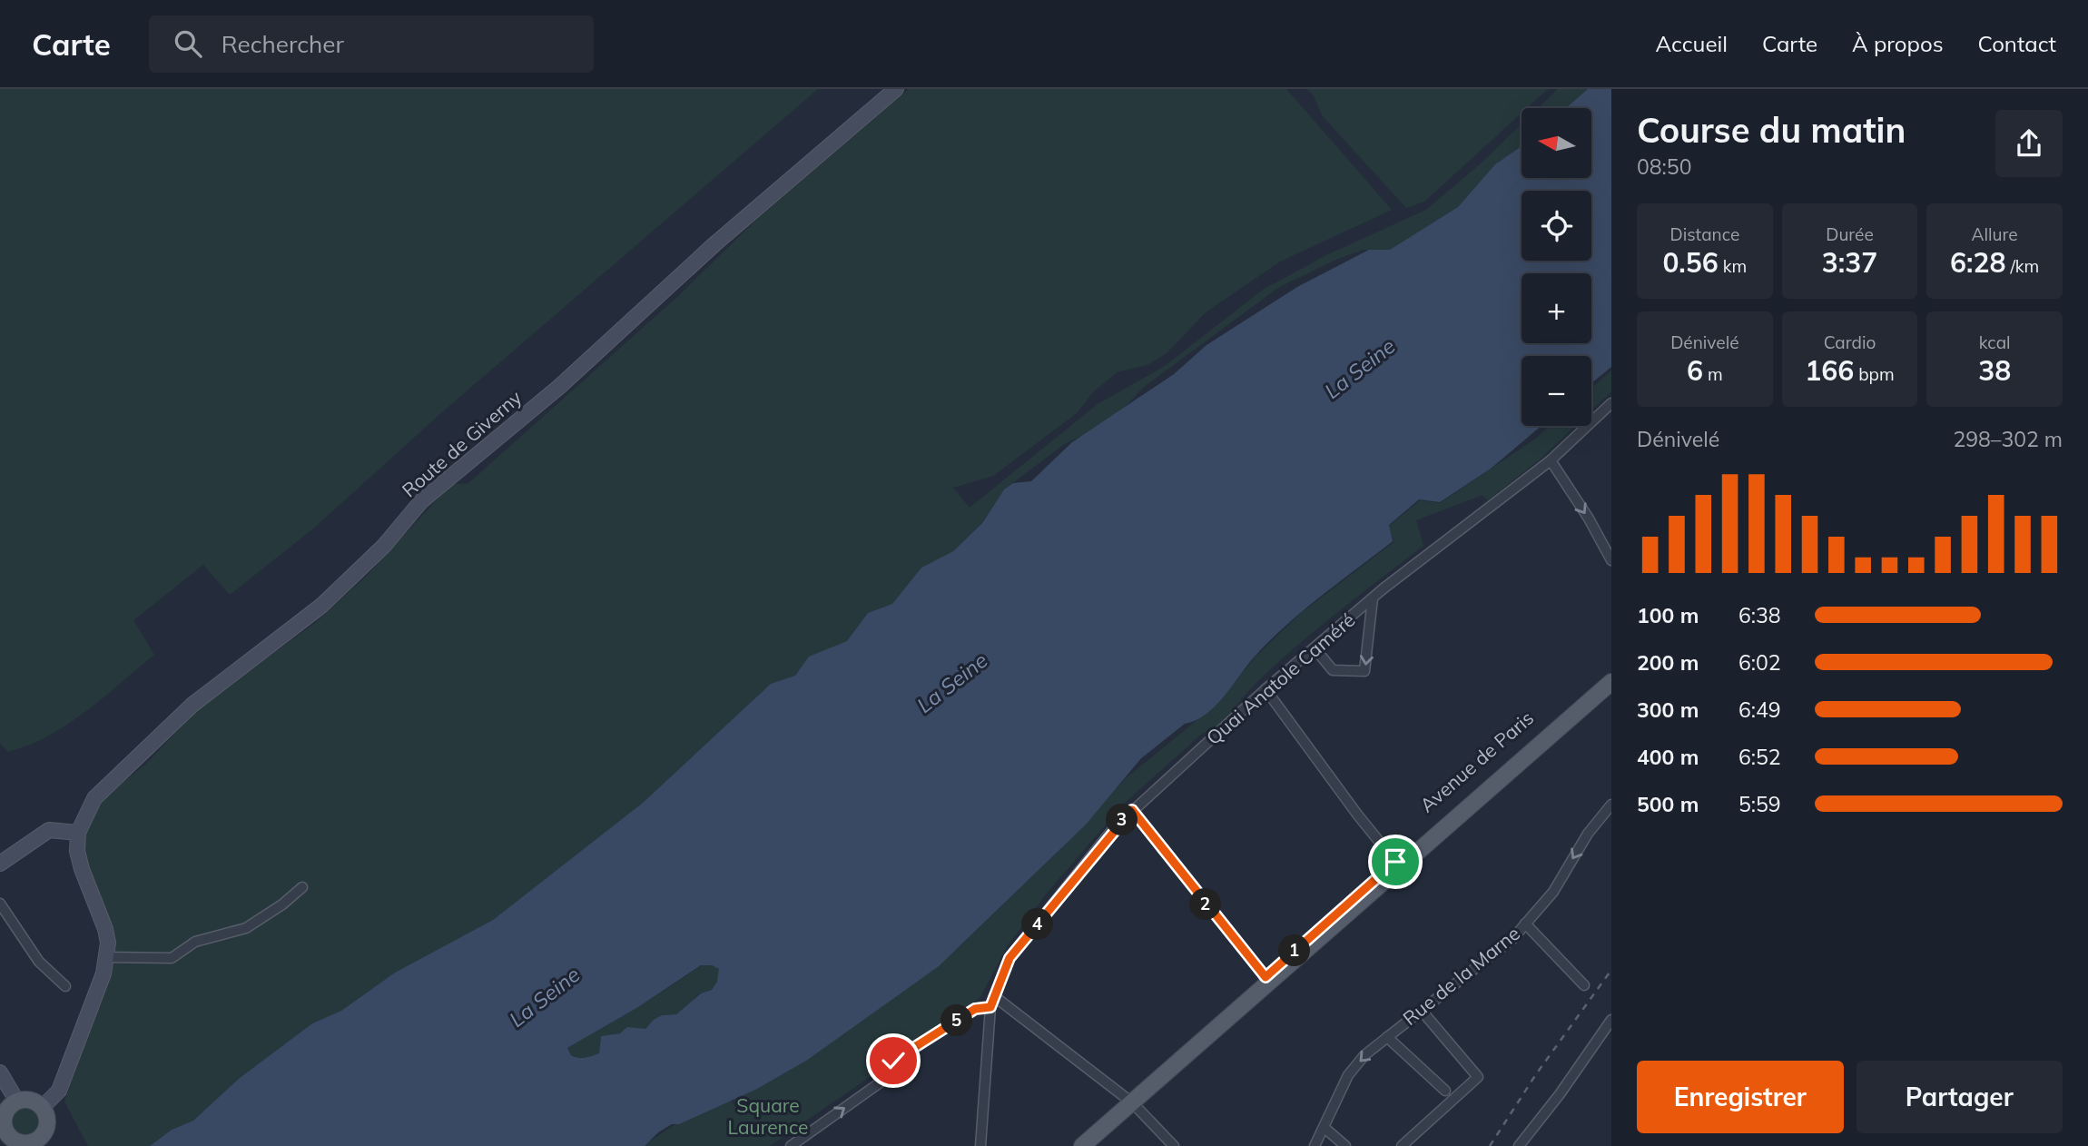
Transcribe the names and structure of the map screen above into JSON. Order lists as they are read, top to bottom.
{
  "streets": {
    "main road": ["Route de Giverny", "Avenue de Paris"],
    "street": ["Quai Anatole Caméré", "Rue de la Marne"]
  },
  "one_way": ["Rue de la Marne"],
  "water": ["La Seine"],
  "parks": ["Square Laurence"],
  "north": "left",
  "page": {
    "header": "Carte",
    "search": "Rechercher",
    "nav": [
      "Accueil",
      "Carte",
      "À propos",
      "Contact"
    ],
    "heading": ["Course du matin", "08:50"],
    "map_buttons": ["+", "−"],
    "stats": [
      ["Distance", "0.56 km"],
      ["Durée", "3:37"],
      ["Allure", "6:28 /km"],
      ["Dénivelé", "6 m"],
      ["Cardio", "166 bpm"],
      ["kcal", "38"]
    ],
    "chart": ["Dénivelé", "298–302 m"],
    "list": [
      {
        "name": "100 m",
        "note": "6:38"
      },
      {
        "name": "200 m",
        "note": "6:02"
      },
      {
        "name": "300 m",
        "note": "6:49"
      },
      {
        "name": "400 m",
        "note": "6:52"
      },
      {
        "name": "500 m",
        "note": "5:59"
      }
    ],
    "pins": [
      "3",
      "2",
      "4",
      "1",
      "5"
    ],
    "buttons": ["Enregistrer", "Partager"]
  }
}
